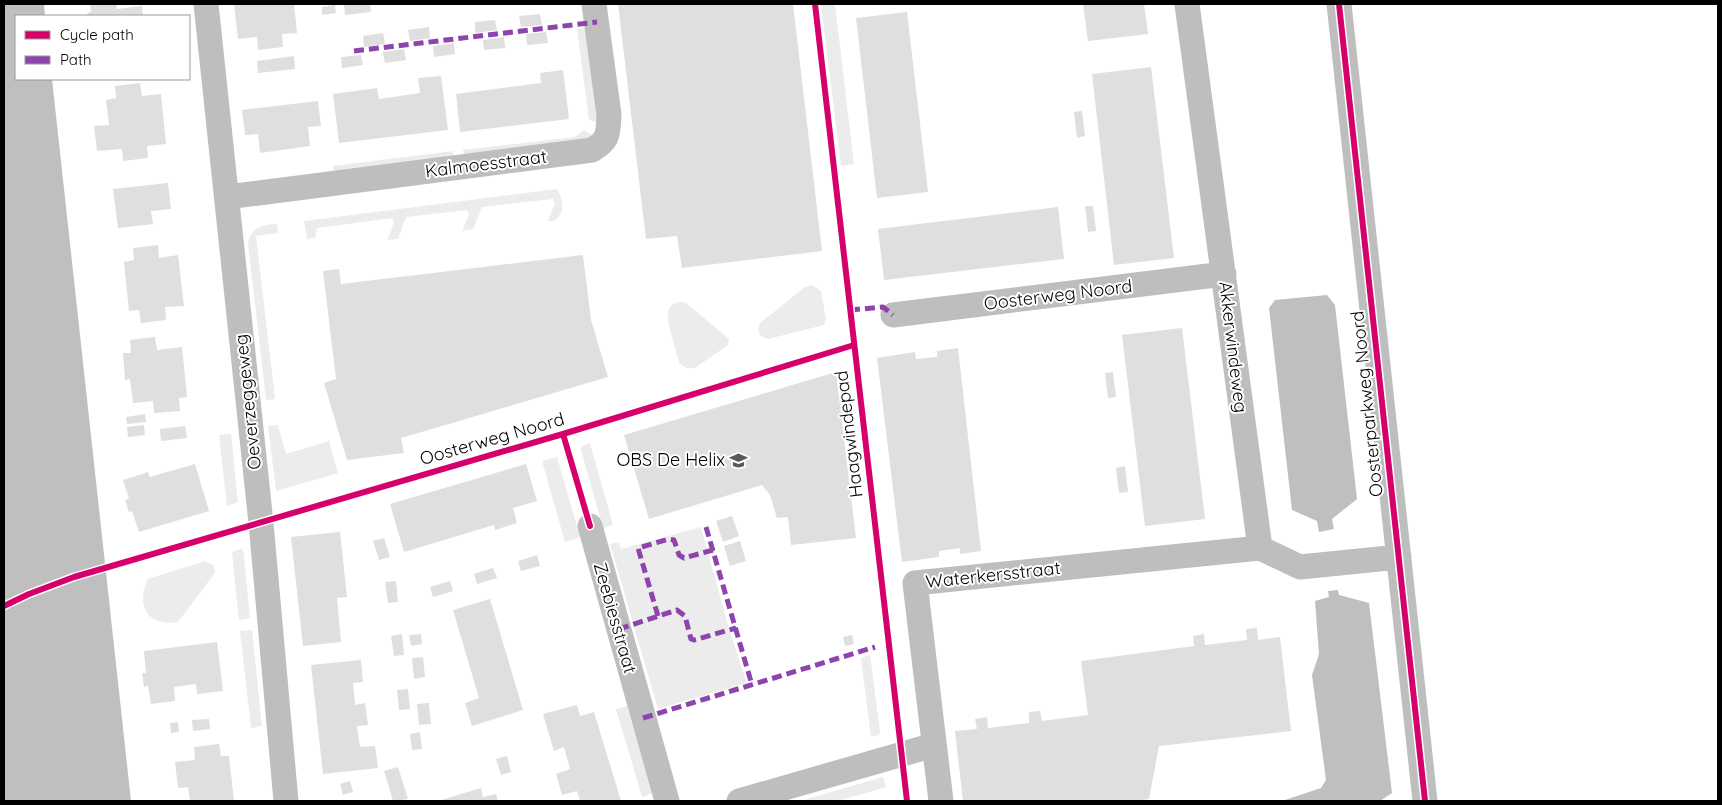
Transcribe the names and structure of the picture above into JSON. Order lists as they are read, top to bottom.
{
  "streets": {
    "street": [
      "Kalmoesstraat",
      "Oosterweg Noord",
      "Akkerwindeweg",
      "Oeverzeggeweg",
      "Oosterparkweg Noord",
      "Waterkersstraat",
      "Zeebiesstraat"
    ],
    "cycle path": ["Haagwindepad"]
  },
  "crossings": [
    ["Kalmoesstraat", "Oeverzeggeweg"],
    ["Oosterweg Noord", "Akkerwindeweg"],
    ["Akkerwindeweg", "Waterkersstraat"]
  ],
  "places": {
    "school or university": ["OBS De Helix"]
  },
  "legend": ["Cycle path", "Path"]
}
